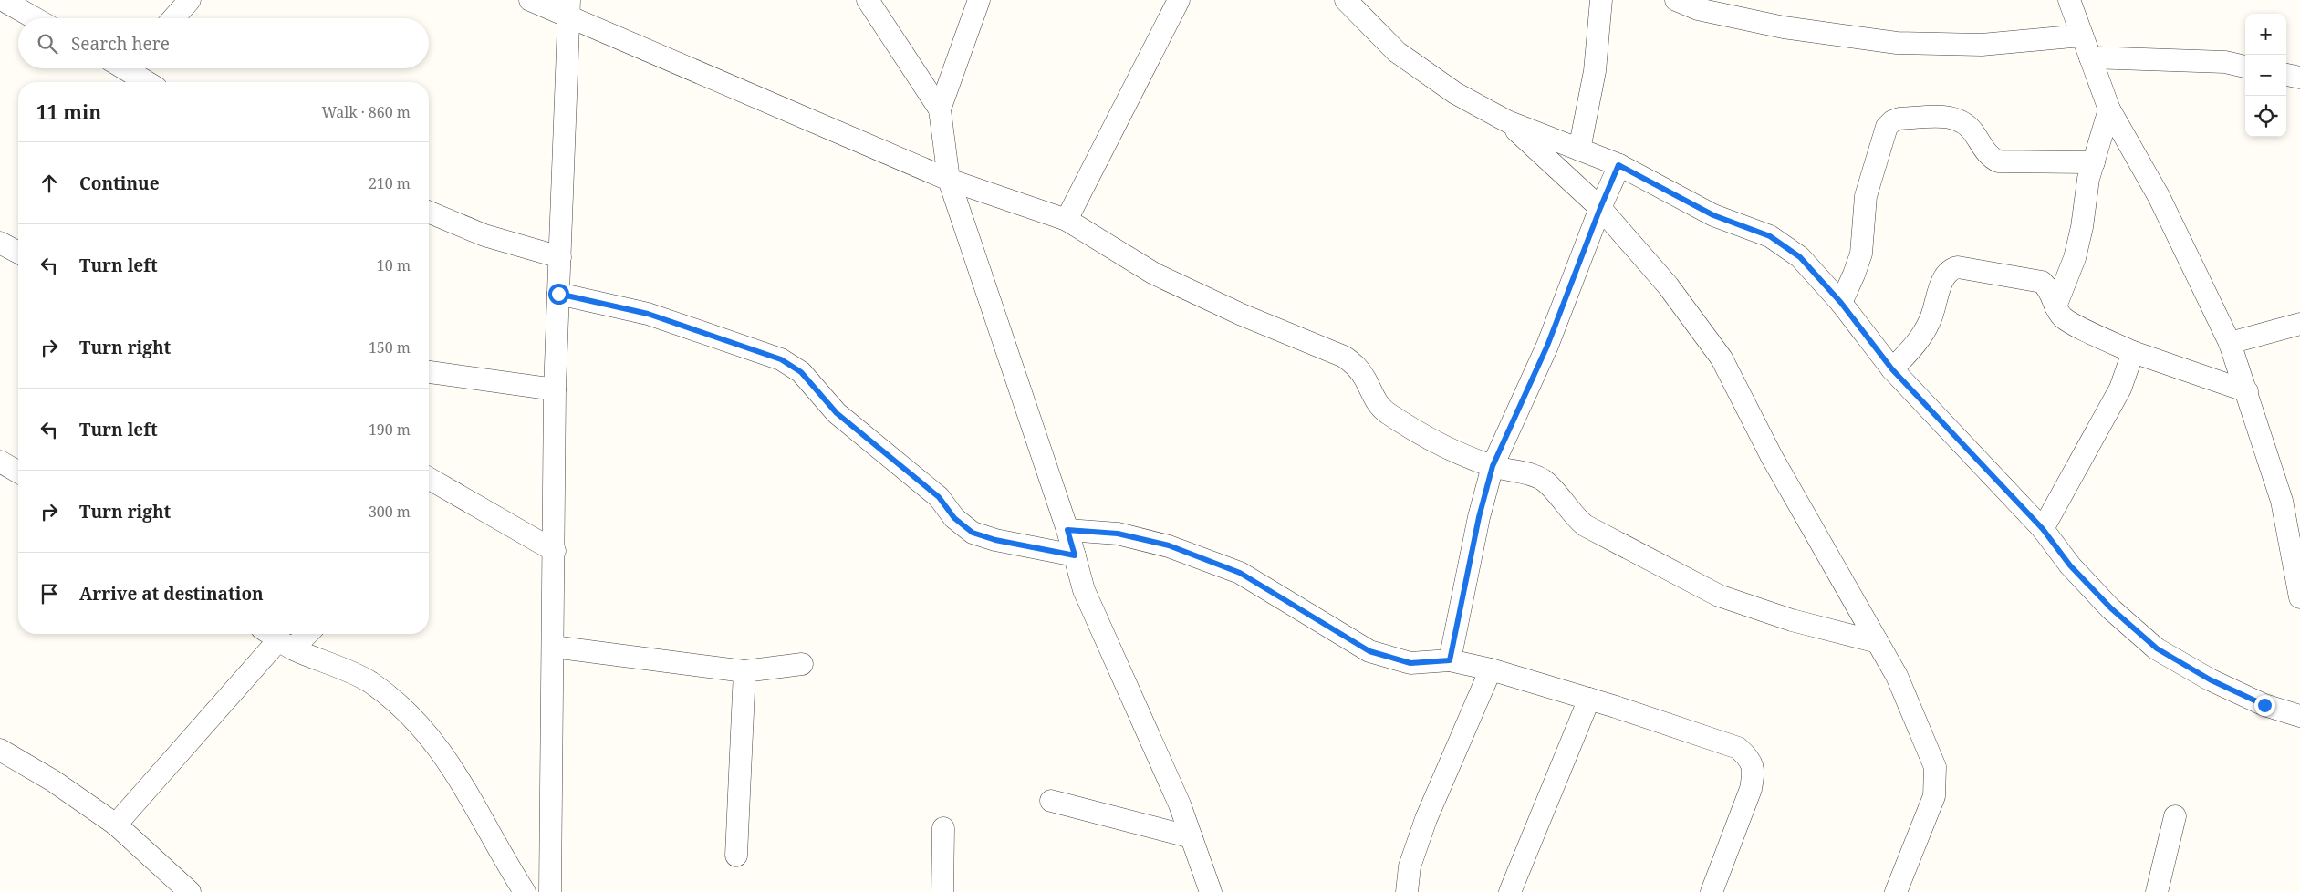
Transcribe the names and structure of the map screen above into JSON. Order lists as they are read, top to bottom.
{
  "page": {
    "map_buttons": ["+", "−"],
    "search": "Search here",
    "heading": ["11 min", "Walk · 860 m"],
    "list": [
      ["Continue", "210 m"],
      ["Turn left", "10 m"],
      ["Turn right", "150 m"],
      ["Turn left", "190 m"],
      ["Turn right", "300 m"],
      "Arrive at destination"
    ]
  }
}
